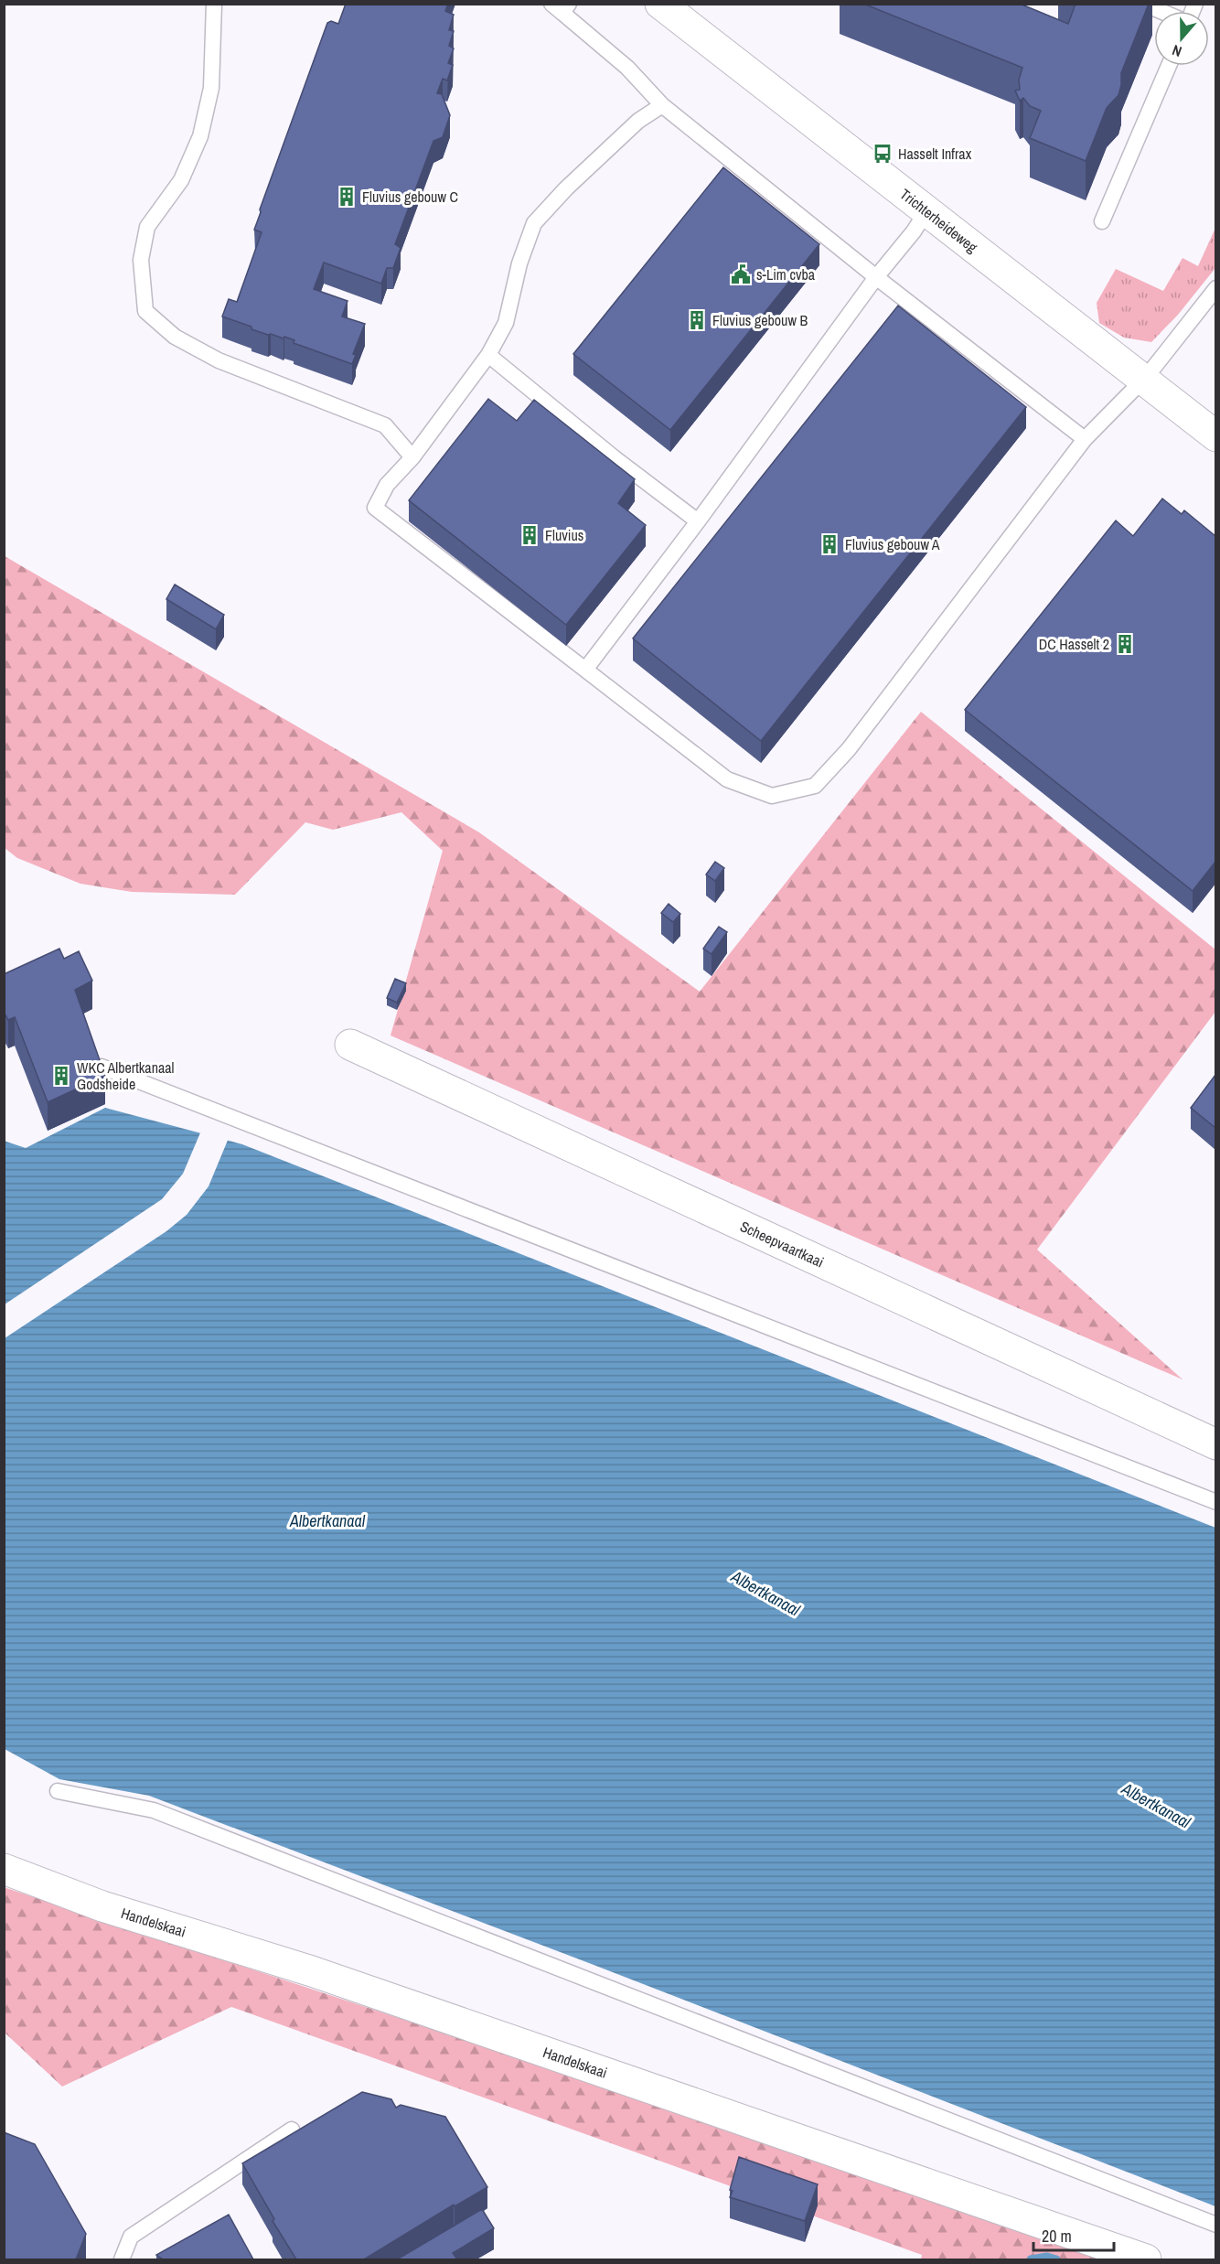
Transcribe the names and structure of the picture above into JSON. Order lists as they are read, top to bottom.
{
  "streets": {
    "street": ["Trichterheideweg", "Scheepvaartkaai", "Handelskaai"]
  },
  "water": ["Albertkanaal"],
  "places": {
    "bus stop": ["Hasselt Infrax"],
    "building": [
      "Fluvius gebouw C",
      "Fluvius gebouw B",
      "Fluvius",
      "Fluvius gebouw A",
      "DC Hasselt 2",
      "WKC Albertkanaal Godsheide"
    ],
    "public building": ["s-Lim cvba"]
  },
  "scale_bar": "20 m",
  "north": "bottom"
}
